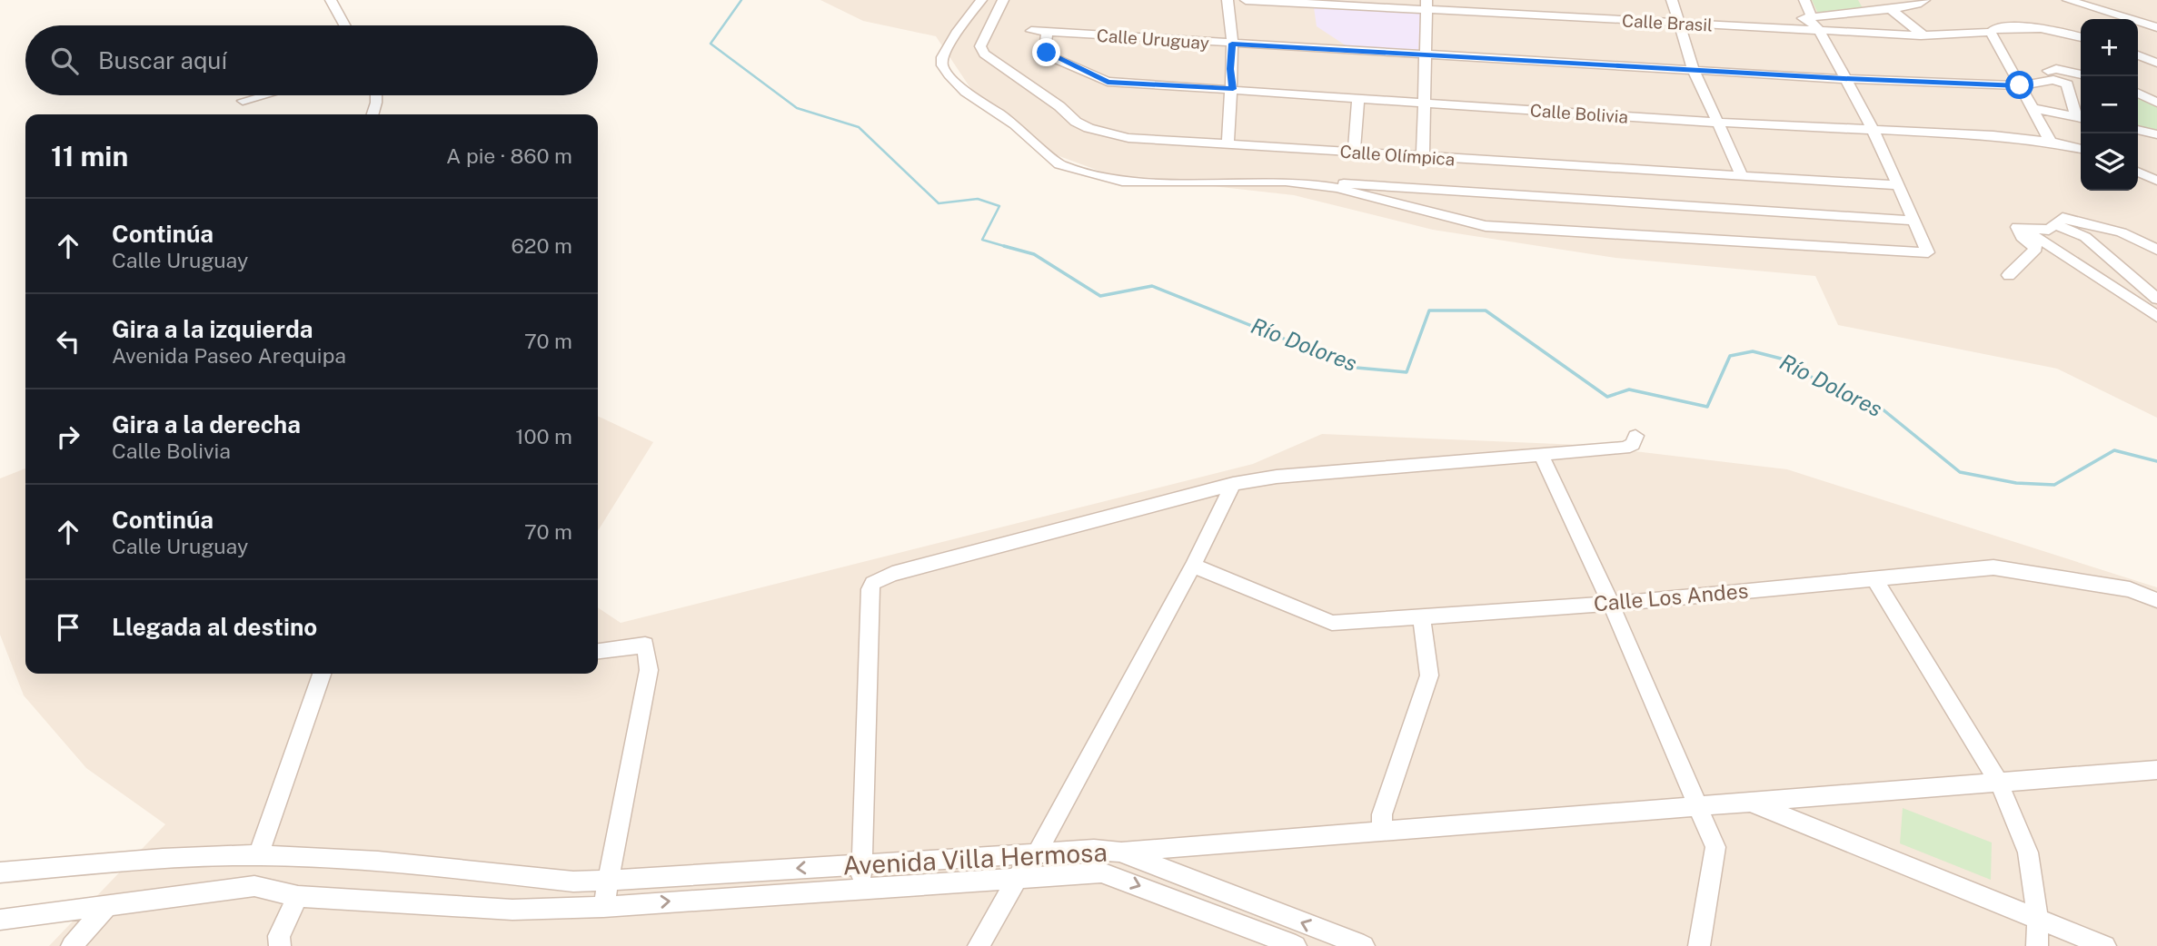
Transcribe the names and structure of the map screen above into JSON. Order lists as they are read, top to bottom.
{
  "streets": {
    "street": [
      "Calle Brasil",
      "Calle Uruguay",
      "Calle Bolivia",
      "Calle Olímpica",
      "Calle Los Andes",
      "Avenida Villa Hermosa"
    ]
  },
  "crossings": [
    ["Calle Uruguay", "Calle Bolivia"]
  ],
  "water": ["Río Dolores"],
  "page": {
    "map_buttons": ["+", "−"],
    "search": "Buscar aquí",
    "heading": ["11 min", "A pie · 860 m"],
    "list": [
      ["Continúa", "Calle Uruguay", "620 m"],
      ["Gira a la izquierda", "Avenida Paseo Arequipa", "70 m"],
      ["Gira a la derecha", "Calle Bolivia", "100 m"],
      ["Continúa", "Calle Uruguay", "70 m"],
      "Llegada al destino"
    ]
  }
}
